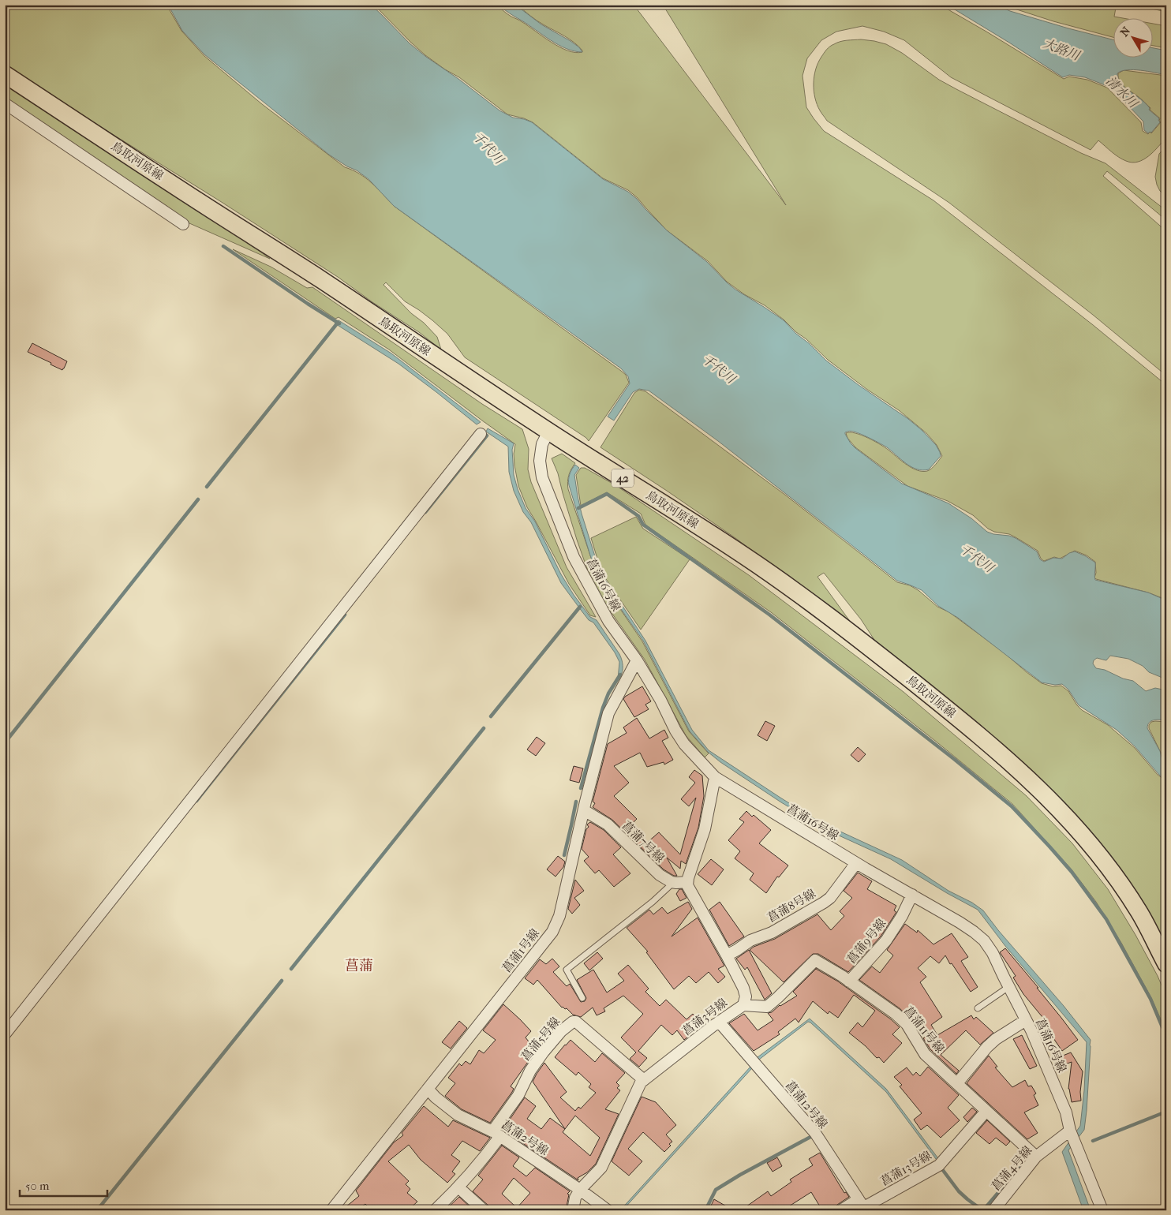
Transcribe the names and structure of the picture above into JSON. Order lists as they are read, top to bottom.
{
  "streets": {
    "main road": ["鳥取河原線", "42"],
    "street": [
      "菖蒲16号線",
      "菖蒲7号線",
      "菖蒲8号線",
      "菖蒲9号線",
      "菖蒲1号線",
      "菖蒲3号線",
      "菖蒲11号線",
      "菖蒲5号線",
      "菖蒲12号線",
      "菖蒲2号線",
      "菖蒲13号線",
      "菖蒲4号線"
    ]
  },
  "crossings": [
    ["鳥取河原線", "菖蒲16号線"],
    ["菖蒲16号線", "菖蒲8号線"],
    ["菖蒲16号線", "菖蒲9号線"],
    ["菖蒲16号線", "菖蒲1号線"],
    ["菖蒲16号線", "菖蒲4号線"],
    ["菖蒲7号線", "菖蒲1号線"],
    ["菖蒲7号線", "菖蒲3号線"],
    ["菖蒲8号線", "菖蒲3号線"],
    ["菖蒲9号線", "菖蒲11号線"],
    ["菖蒲1号線", "菖蒲2号線"],
    ["菖蒲3号線", "菖蒲11号線"],
    ["菖蒲3号線", "菖蒲5号線"],
    ["菖蒲3号線", "菖蒲12号線"],
    ["菖蒲3号線", "菖蒲2号線"],
    ["菖蒲11号線", "菖蒲13号線"],
    ["菖蒲11号線", "菖蒲4号線"],
    ["菖蒲5号線", "菖蒲2号線"],
    ["菖蒲12号線", "菖蒲13号線"]
  ],
  "districts": ["菖蒲"],
  "water": ["大路川", "清水川", "千代川"],
  "scale_bar": "50 m",
  "north": "top left"
}
